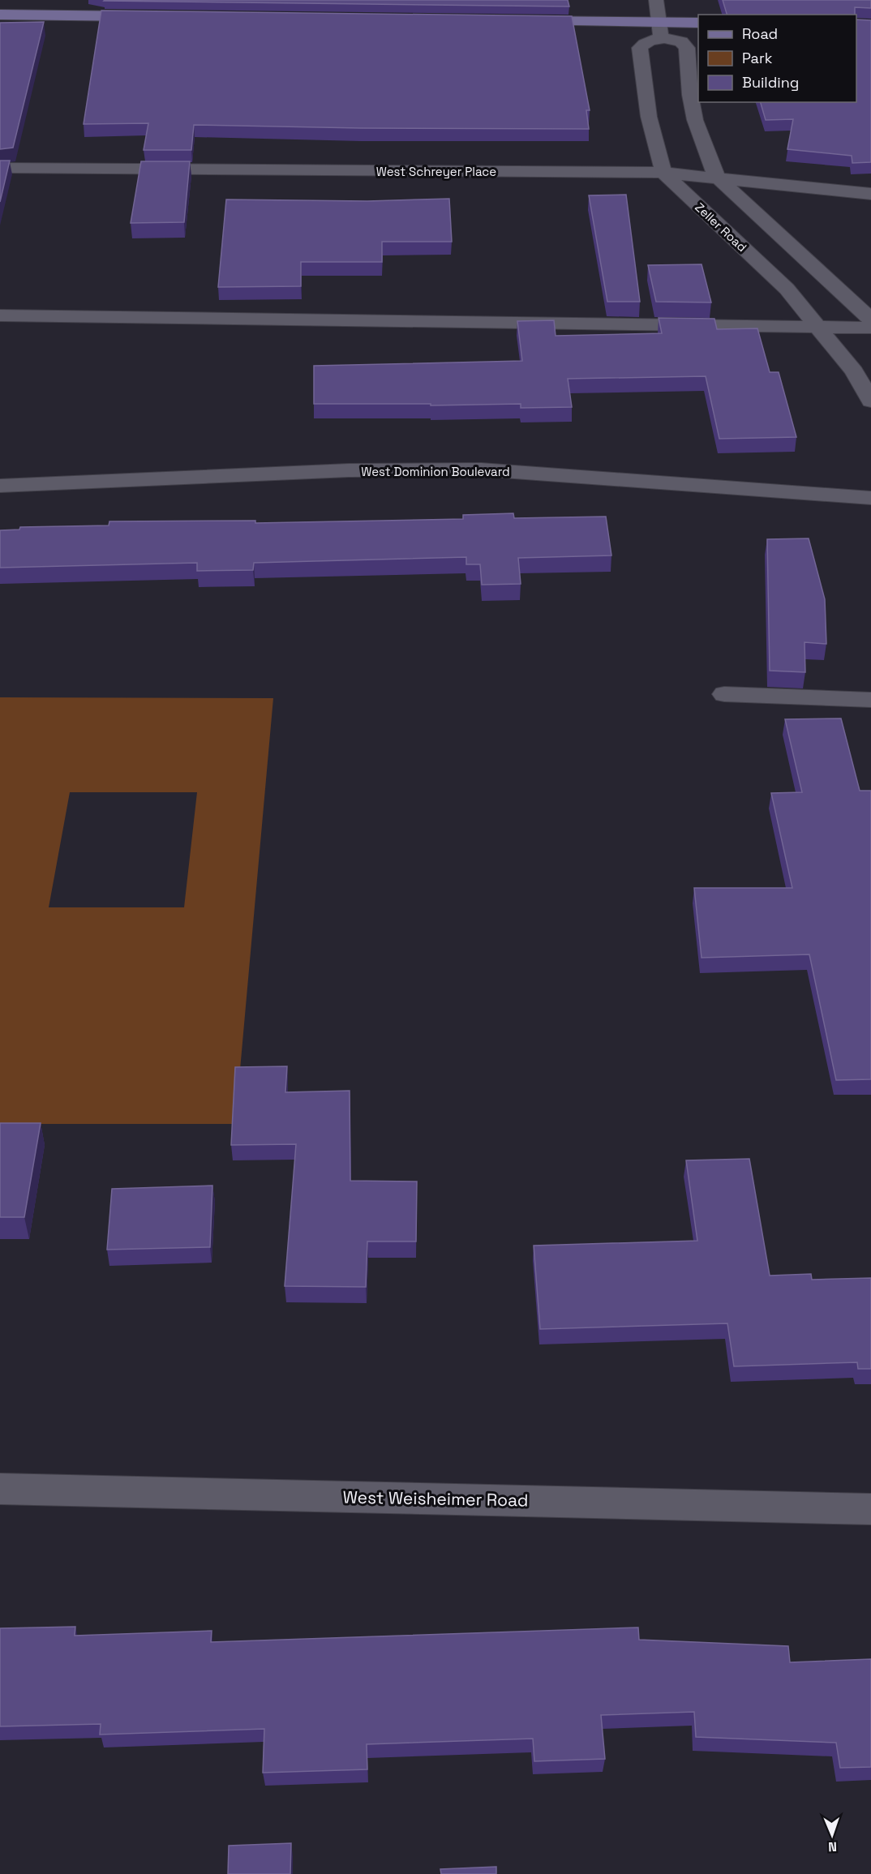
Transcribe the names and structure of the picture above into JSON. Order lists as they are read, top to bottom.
{
  "streets": {
    "street": [
      "West Schreyer Place",
      "Zeller Road",
      "West Dominion Boulevard",
      "West Weisheimer Road"
    ]
  },
  "crossings": [
    ["West Schreyer Place", "Zeller Road"]
  ],
  "legend": ["Road", "Park", "Building"],
  "north": "bottom"
}
